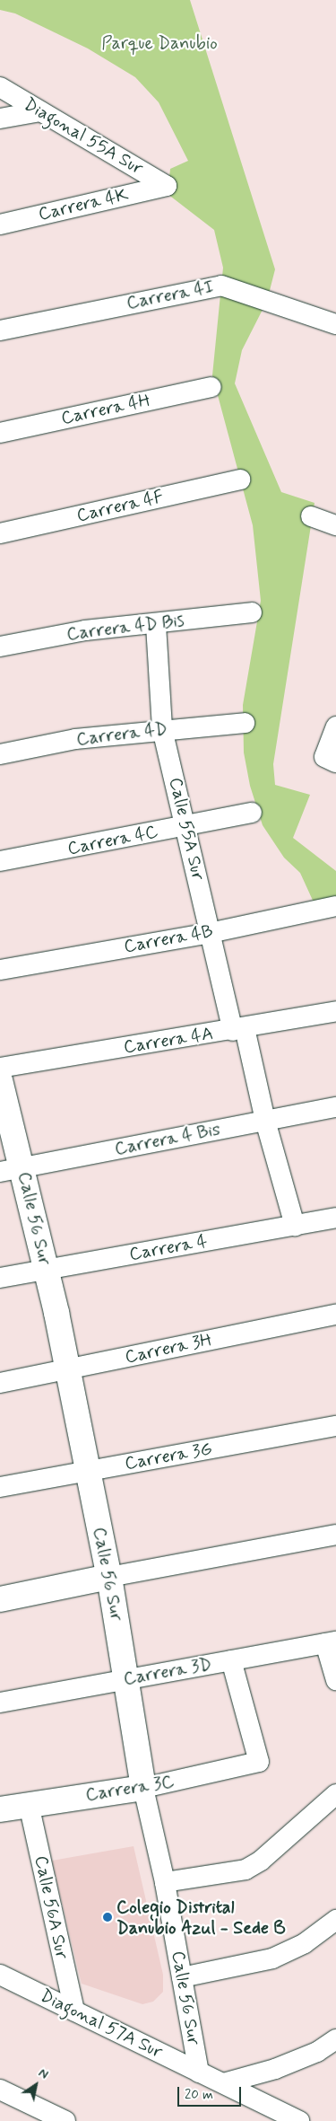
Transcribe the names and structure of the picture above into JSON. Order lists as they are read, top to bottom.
{
  "streets": {
    "street": [
      "Diagonal 55A Sur",
      "Carrera 4K",
      "Carrera 4I",
      "Carrera 4H",
      "Carrera 4F",
      "Carrera 4D Bis",
      "Carrera 4D",
      "Calle 55A Sur",
      "Carrera 4C",
      "Carrera 4B",
      "Carrera 4A",
      "Carrera 4 Bis",
      "Calle 56 Sur",
      "Carrera 4",
      "Carrera 3H",
      "Carrera 3G",
      "Carrera 3D",
      "Carrera 3C",
      "Calle 56A Sur",
      "Diagonal 57A Sur"
    ]
  },
  "crossings": [
    ["Diagonal 55A Sur", "Carrera 4K"],
    ["Carrera 4D Bis", "Calle 55A Sur"],
    ["Carrera 4D", "Calle 55A Sur"],
    ["Calle 55A Sur", "Carrera 4C"],
    ["Calle 55A Sur", "Carrera 4B"],
    ["Calle 55A Sur", "Carrera 4A"],
    ["Calle 55A Sur", "Carrera 4 Bis"],
    ["Calle 55A Sur", "Carrera 4"],
    ["Carrera 4 Bis", "Calle 56 Sur"],
    ["Calle 56 Sur", "Carrera 4"],
    ["Calle 56 Sur", "Carrera 3H"],
    ["Calle 56 Sur", "Carrera 3G"],
    ["Calle 56 Sur", "Carrera 3D"],
    ["Calle 56 Sur", "Carrera 3C"],
    ["Calle 56 Sur", "Diagonal 57A Sur"],
    ["Carrera 3D", "Carrera 3C"],
    ["Carrera 3C", "Calle 56A Sur"],
    ["Calle 56A Sur", "Diagonal 57A Sur"]
  ],
  "parks": ["Parque Danubio"],
  "places": ["Colegio Distrital Danubio Azul - Sede B"],
  "scale_bar": "20 m",
  "north": "top right"
}
